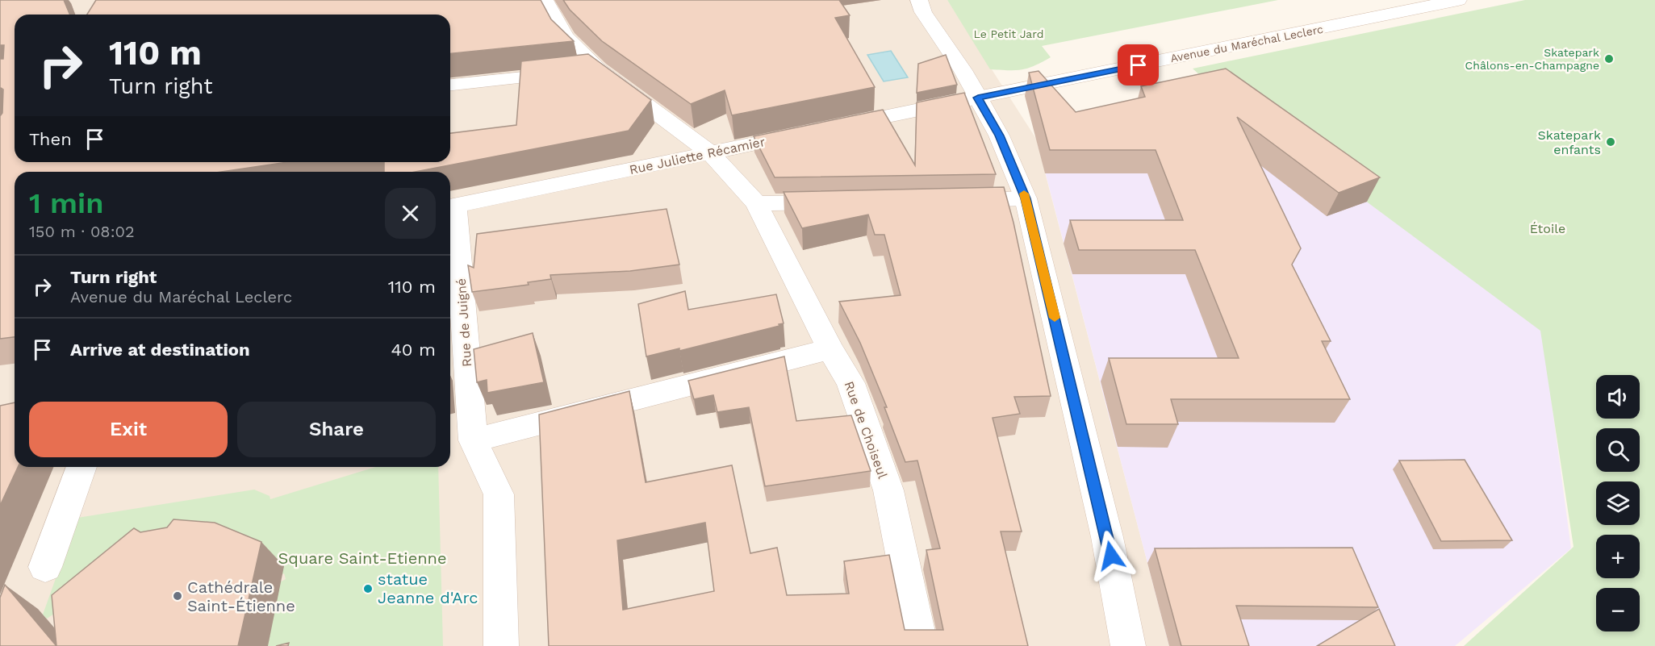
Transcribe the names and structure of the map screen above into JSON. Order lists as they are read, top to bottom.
{
  "streets": {
    "street": [
      "Avenue du Maréchal Leclerc",
      "Rue Juliette Récamier",
      "Rue de Juigné",
      "Rue de Choiseul"
    ]
  },
  "crossings": [
    ["Rue Juliette Récamier", "Rue de Juigné"],
    ["Rue Juliette Récamier", "Rue de Choiseul"]
  ],
  "parks": ["Le Petit Jard", "Étoile", "Square Saint-Etienne"],
  "places": [
    "Skatepark Châlons-en-Champagne",
    "Skatepark enfants",
    "statue Jeanne d'Arc",
    "Cathédrale Saint-Étienne"
  ],
  "page": {
    "turn": ["110 m", "Turn right"],
    "then": "Then",
    "heading": ["1 min", "150 m · 08:02"],
    "list": [
      {
        "name": "Turn right",
        "note": "Avenue du Maréchal Leclerc",
        "value": "110 m"
      },
      {
        "name": "Arrive at destination",
        "value": "40 m"
      }
    ],
    "map_buttons": ["+", "−"],
    "buttons": ["Exit", "Share"]
  }
}
